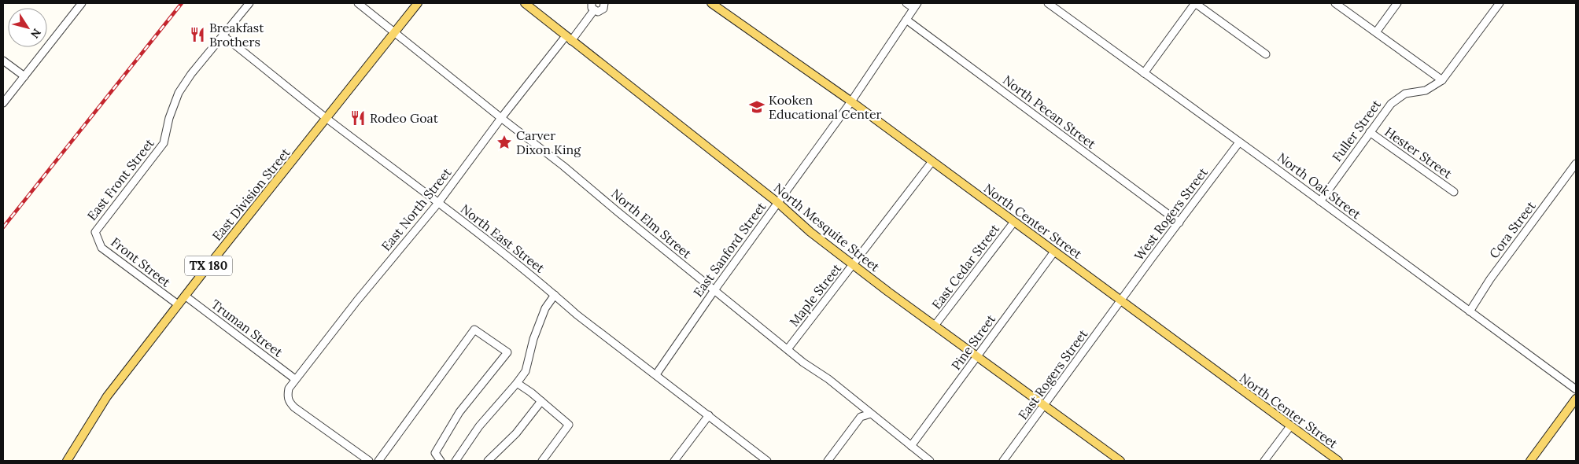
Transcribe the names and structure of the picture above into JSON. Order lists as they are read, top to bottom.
{
  "streets": {
    "main road": [
      "East Division Street",
      "North Center Street",
      "North Mesquite Street",
      "TX 180"
    ],
    "street": [
      "North Pecan Street",
      "Fuller Street",
      "Hester Street",
      "East Front Street",
      "North Oak Street",
      "East North Street",
      "West Rogers Street",
      "North Elm Street",
      "Cora Street",
      "North East Street",
      "East Sanford Street",
      "Front Street",
      "East Cedar Street",
      "Maple Street",
      "Truman Street",
      "Pine Street",
      "East Rogers Street"
    ]
  },
  "crossings": [
    ["North Pecan Street", "West Rogers Street"],
    ["North Pecan Street", "East Sanford Street"],
    ["Fuller Street", "Hester Street"],
    ["Fuller Street", "North Oak Street"],
    ["East Front Street", "North East Street"],
    ["East Front Street", "Front Street"],
    ["North Oak Street", "West Rogers Street"],
    ["North Oak Street", "Cora Street"],
    ["East Division Street", "North Elm Street"],
    ["East Division Street", "North East Street"],
    ["East Division Street", "Front Street"],
    ["East Division Street", "Truman Street"],
    ["East North Street", "North Elm Street"],
    ["East North Street", "North Mesquite Street"],
    ["East North Street", "North East Street"],
    ["East North Street", "Truman Street"],
    ["West Rogers Street", "North Center Street"],
    ["West Rogers Street", "East Rogers Street"],
    ["North Center Street", "East Sanford Street"],
    ["North Center Street", "East Cedar Street"],
    ["North Center Street", "Maple Street"],
    ["North Center Street", "Pine Street"],
    ["North Center Street", "East Rogers Street"],
    ["North Elm Street", "East Sanford Street"],
    ["North Elm Street", "Maple Street"],
    ["North Elm Street", "Pine Street"],
    ["North Mesquite Street", "East Sanford Street"],
    ["North Mesquite Street", "East Cedar Street"],
    ["North Mesquite Street", "Maple Street"],
    ["North Mesquite Street", "Pine Street"],
    ["North Mesquite Street", "East Rogers Street"],
    ["North East Street", "East Sanford Street"]
  ],
  "places": {
    "restaurant": ["Breakfast Brothers", "Rodeo Goat"],
    "school or university": ["Kooken Educational Center"],
    "place": ["Carver Dixon King"]
  },
  "north": "bottom right"
}
